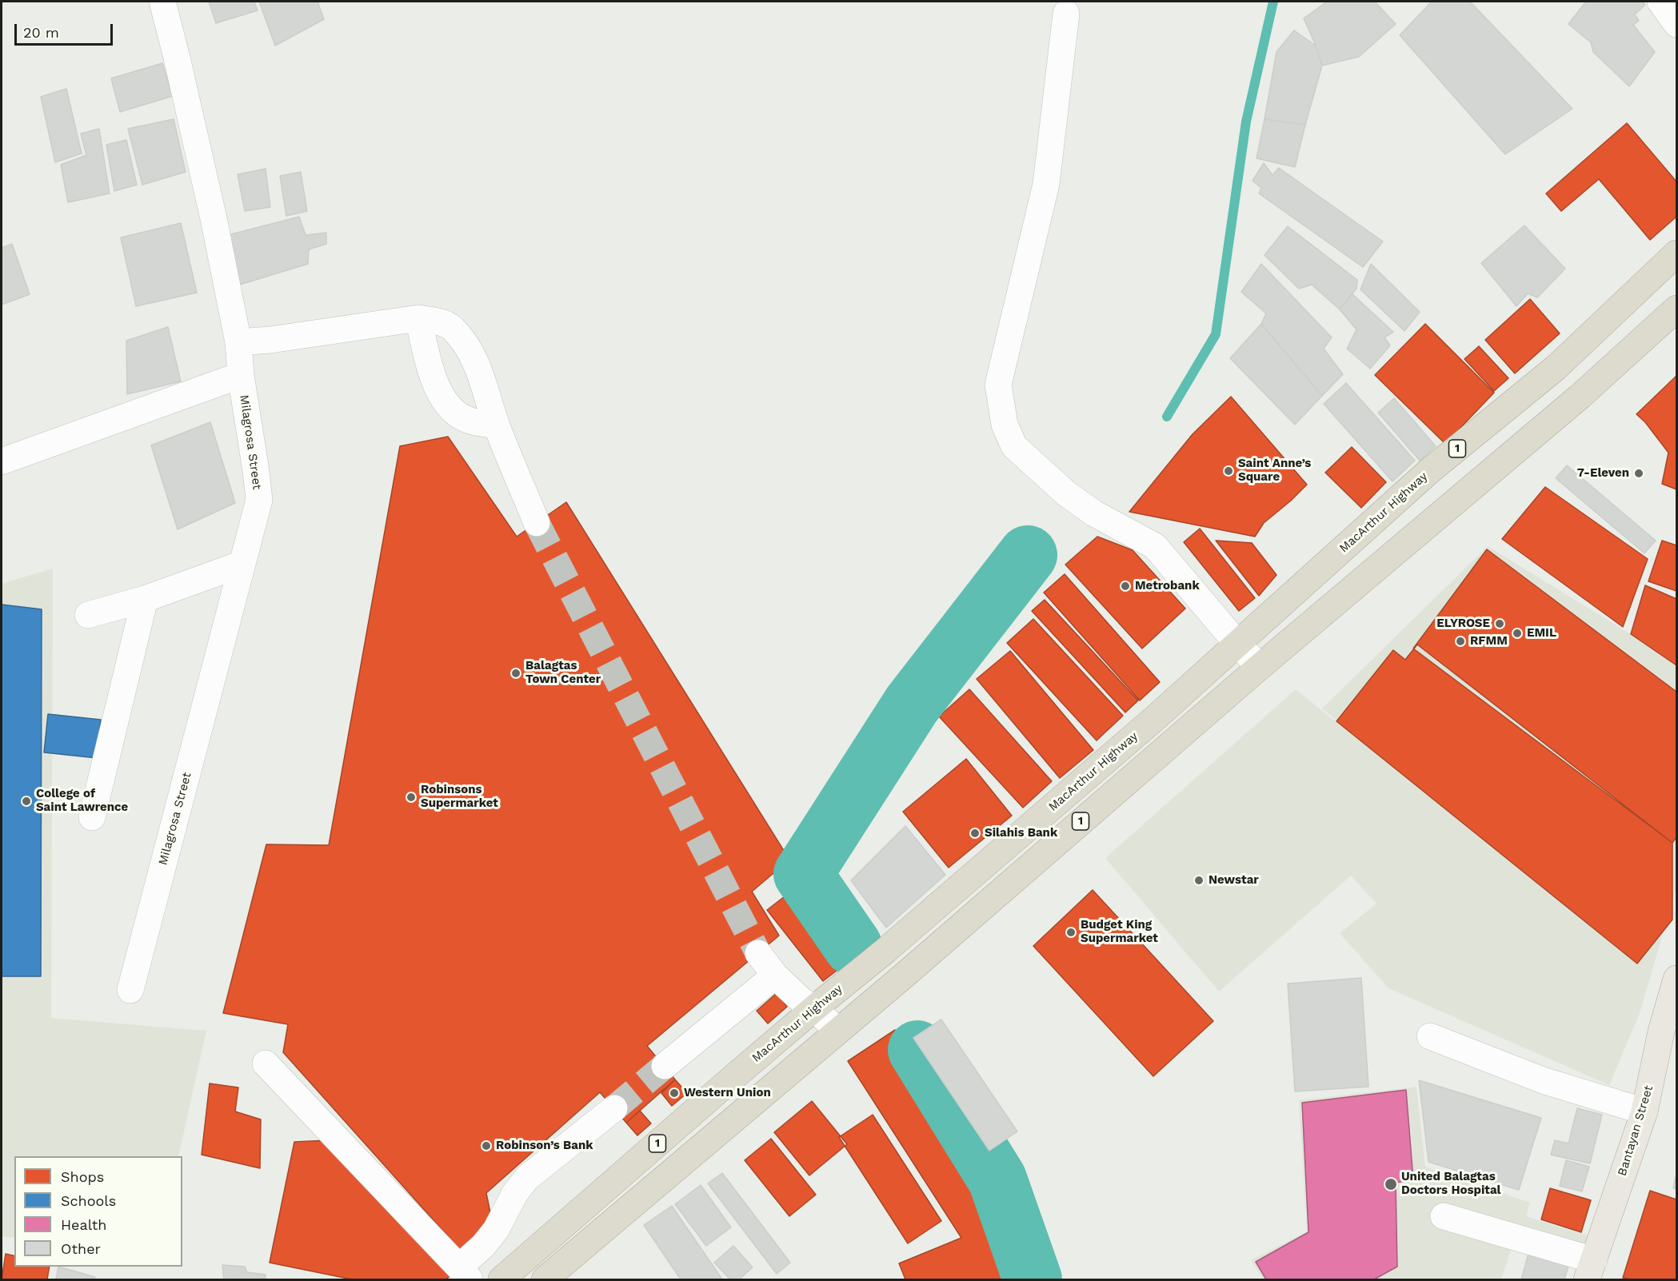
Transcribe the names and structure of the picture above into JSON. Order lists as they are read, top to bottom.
{
  "streets": {
    "highway": ["1", "MacArthur Highway"],
    "main road": ["Bantayan Street"],
    "street": ["Milagrosa Street"]
  },
  "places": [
    "Saint Anne’s Square",
    "7-Eleven",
    "Metrobank",
    "ELYROSE",
    "EMIL",
    "RFMM",
    "Balagtas Town Center",
    "Robinsons Supermarket",
    "College of Saint Lawrence",
    "Silahis Bank",
    "Newstar",
    "Budget King Supermarket",
    "Western Union",
    "Robinson’s Bank",
    "United Balagtas Doctors Hospital"
  ],
  "legend": [
    "Shops",
    "Schools",
    "Health",
    "Other"
  ],
  "scale_bar": "20 m"
}
